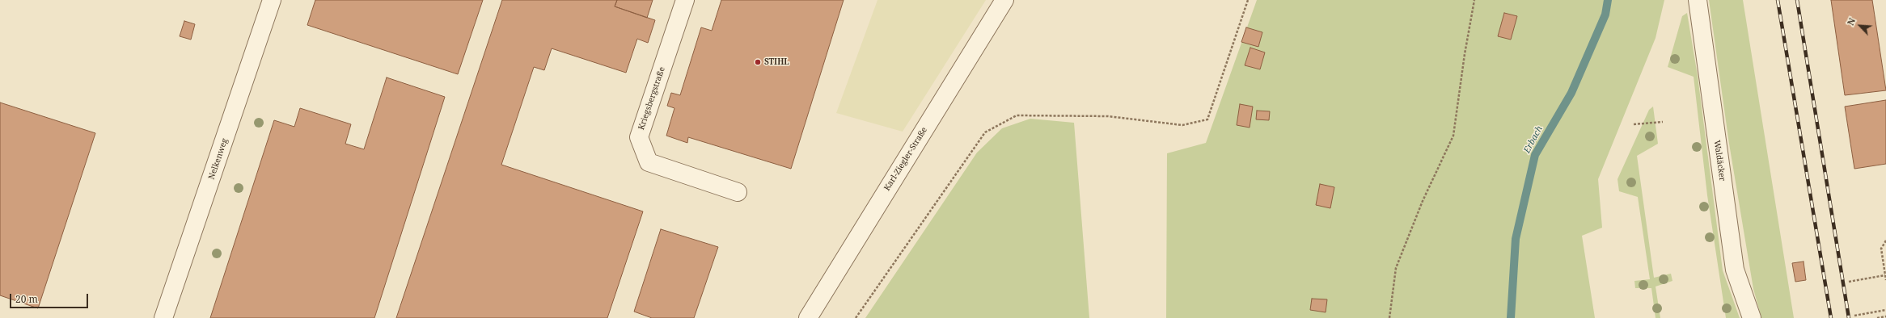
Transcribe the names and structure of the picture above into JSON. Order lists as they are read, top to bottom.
{
  "streets": {
    "street": [
      "Kriegsbergstraße",
      "Nelkenweg",
      "Karl-Ziegler-Straße",
      "Waldäcker"
    ]
  },
  "water": ["Erbach"],
  "places": ["STIHL"],
  "scale_bar": "20 m",
  "north": "top left"
}
